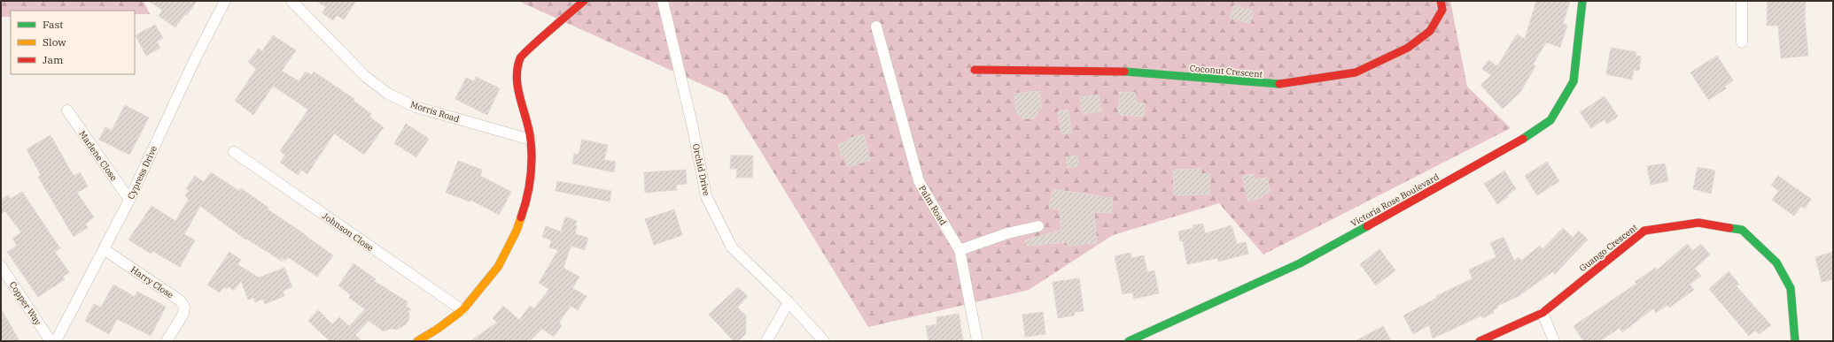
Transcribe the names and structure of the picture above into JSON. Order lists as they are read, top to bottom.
{
  "streets": {
    "street": [
      "Coconut Crescent",
      "Morris Road",
      "Marlene Close",
      "Orchid Drive",
      "Cypress Drive",
      "Victoria Rose Boulevard",
      "Palm Road",
      "Johnson Close",
      "Guango Crescent",
      "Harry Close",
      "Copper Way"
    ]
  },
  "crossings": [
    ["Marlene Close", "Cypress Drive"],
    ["Cypress Drive", "Harry Close"]
  ],
  "legend": ["Fast", "Slow", "Jam"]
}
